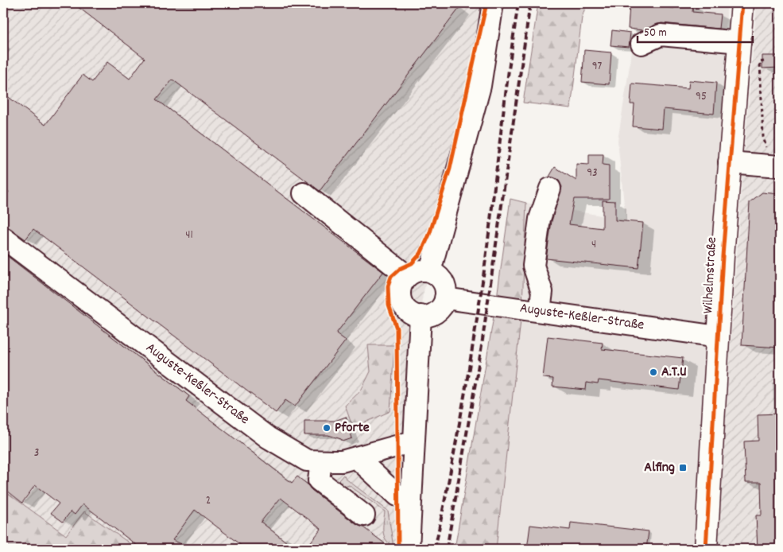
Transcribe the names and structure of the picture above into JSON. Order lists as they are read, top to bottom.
{
  "streets": {
    "main road": ["Wilhelmstraße"],
    "street": ["Auguste-Keßler-Straße"]
  },
  "crossings": [
    ["Wilhelmstraße", "Auguste-Keßler-Straße"]
  ],
  "places": {
    "other": ["A.T.U", "Pforte"],
    "transit": ["Alfing"]
  },
  "house_numbers": [
    "97",
    "95",
    "93",
    "41",
    "4",
    "3",
    "2"
  ],
  "scale_bar": "50 m"
}
